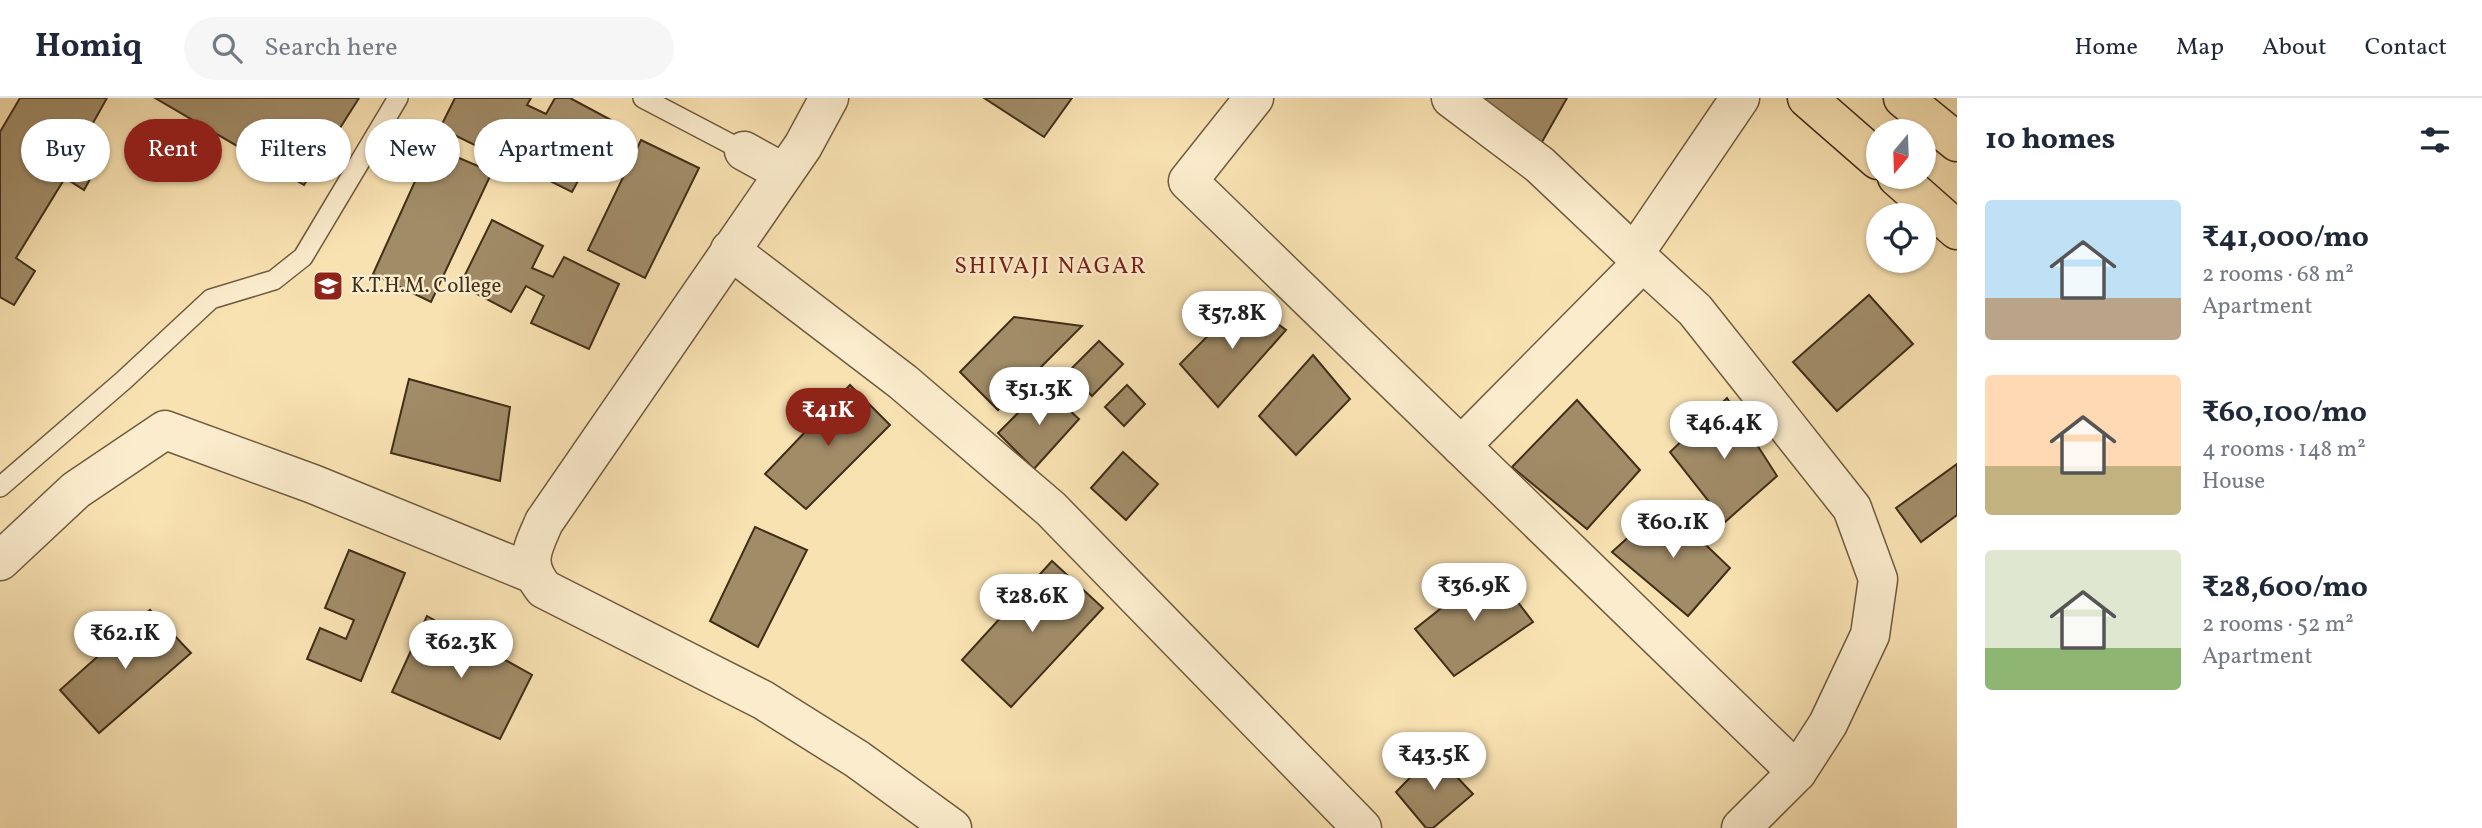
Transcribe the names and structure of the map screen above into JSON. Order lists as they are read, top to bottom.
{
  "districts": ["SHIVAJI NAGAR"],
  "places": {
    "school or university": ["K.T.H.M. College"]
  },
  "north": "bottom",
  "page": {
    "header": "Homiq",
    "search": "Search here",
    "nav": [
      "Home",
      "Map",
      "About",
      "Contact"
    ],
    "heading": "10 homes",
    "chip": [
      "Buy",
      "Rent",
      "Filters",
      "New",
      "Apartment"
    ],
    "list": [
      {
        "name": "₹41,000/mo",
        "note": "2 rooms · 68 m² · Apartment"
      },
      {
        "name": "₹60,100/mo",
        "note": "4 rooms · 148 m² · House"
      },
      {
        "name": "₹28,600/mo",
        "note": "2 rooms · 52 m² · Apartment"
      }
    ],
    "price": [
      "₹57.8K",
      "₹51.3K",
      "₹41K",
      "₹46.4K",
      "₹60.1K",
      "₹36.9K",
      "₹28.6K",
      "₹62.1K",
      "₹62.3K",
      "₹43.5K"
    ]
  }
}
